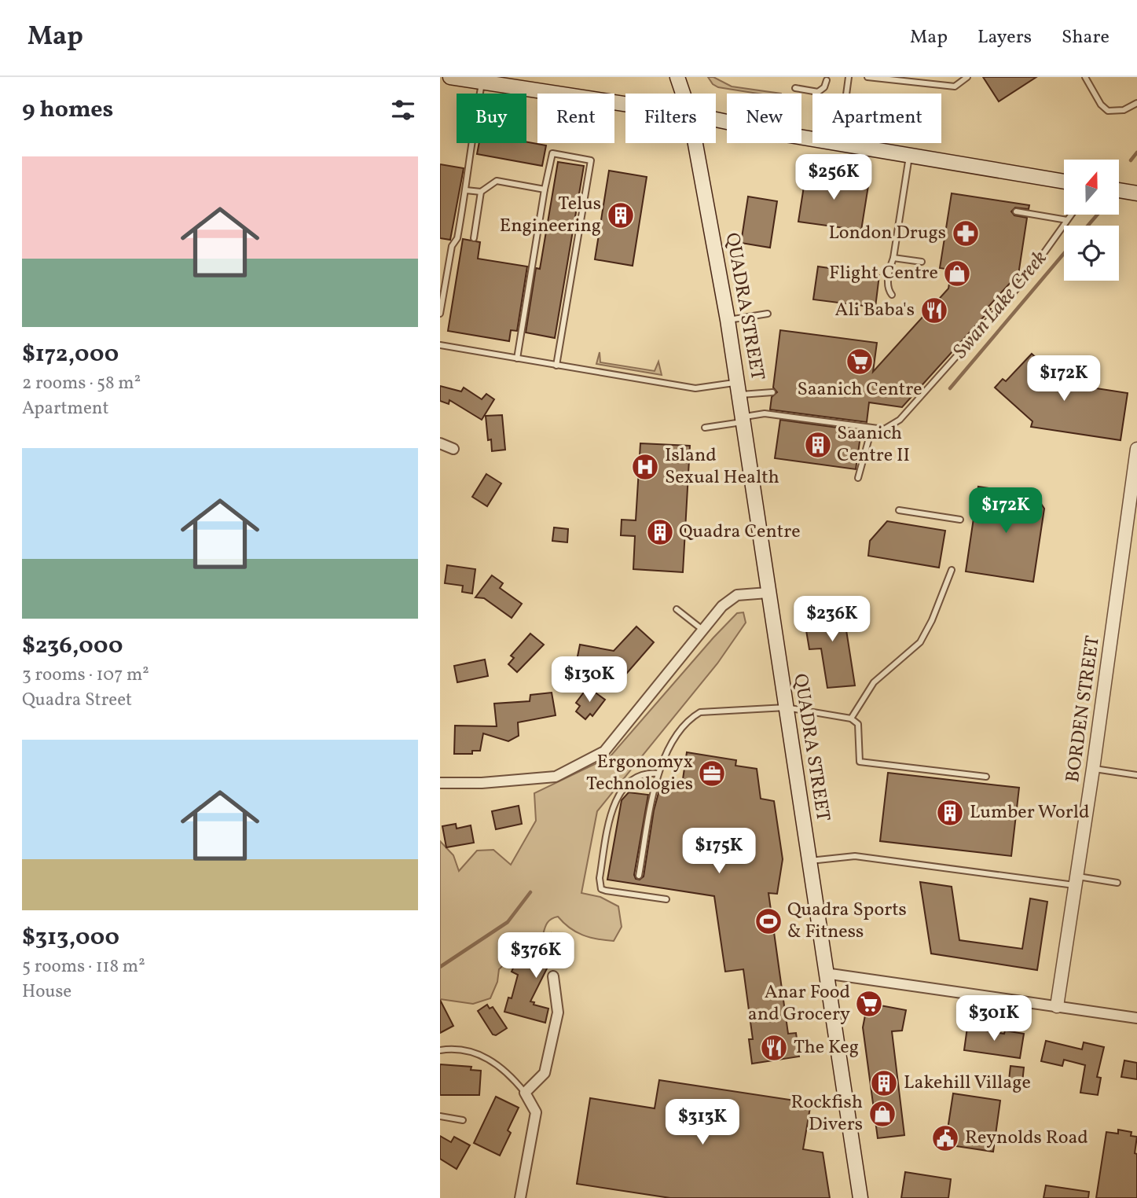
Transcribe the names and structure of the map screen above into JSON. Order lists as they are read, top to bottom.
{
  "streets": {
    "main road": ["QUADRA STREET"],
    "street": ["BORDEN STREET"]
  },
  "water": ["Swan Lake Creek"],
  "places": {
    "building": [
      "Telus Engineering",
      "Saanich Centre II",
      "Quadra Centre",
      "Lumber World",
      "Lakehill Village"
    ],
    "pharmacy": ["London Drugs"],
    "shop": ["Flight Centre", "Rockfish Divers"],
    "restaurant": ["Ali Baba's", "The Keg"],
    "supermarket": ["Saanich Centre", "Anar Food and Grocery"],
    "hospital": ["Island Sexual Health"],
    "office": ["Ergonomyx Technologies"],
    "sports": ["Quadra Sports & Fitness"],
    "public building": ["Reynolds Road"]
  },
  "north": "top",
  "page": {
    "header": "Map",
    "nav": ["Map", "Layers", "Share"],
    "heading": "9 homes",
    "chip": [
      "Buy",
      "Rent",
      "Filters",
      "New",
      "Apartment"
    ],
    "list": [
      {
        "name": "$172,000",
        "note": "2 rooms · 58 m² · Apartment"
      },
      {
        "name": "$236,000",
        "note": "3 rooms · 107 m² · Quadra Street"
      },
      {
        "name": "$313,000",
        "note": "5 rooms · 118 m² · House"
      }
    ],
    "price": [
      "$256K",
      "$172K",
      "$172K",
      "$236K",
      "$130K",
      "$175K",
      "$376K",
      "$301K",
      "$313K"
    ]
  }
}
